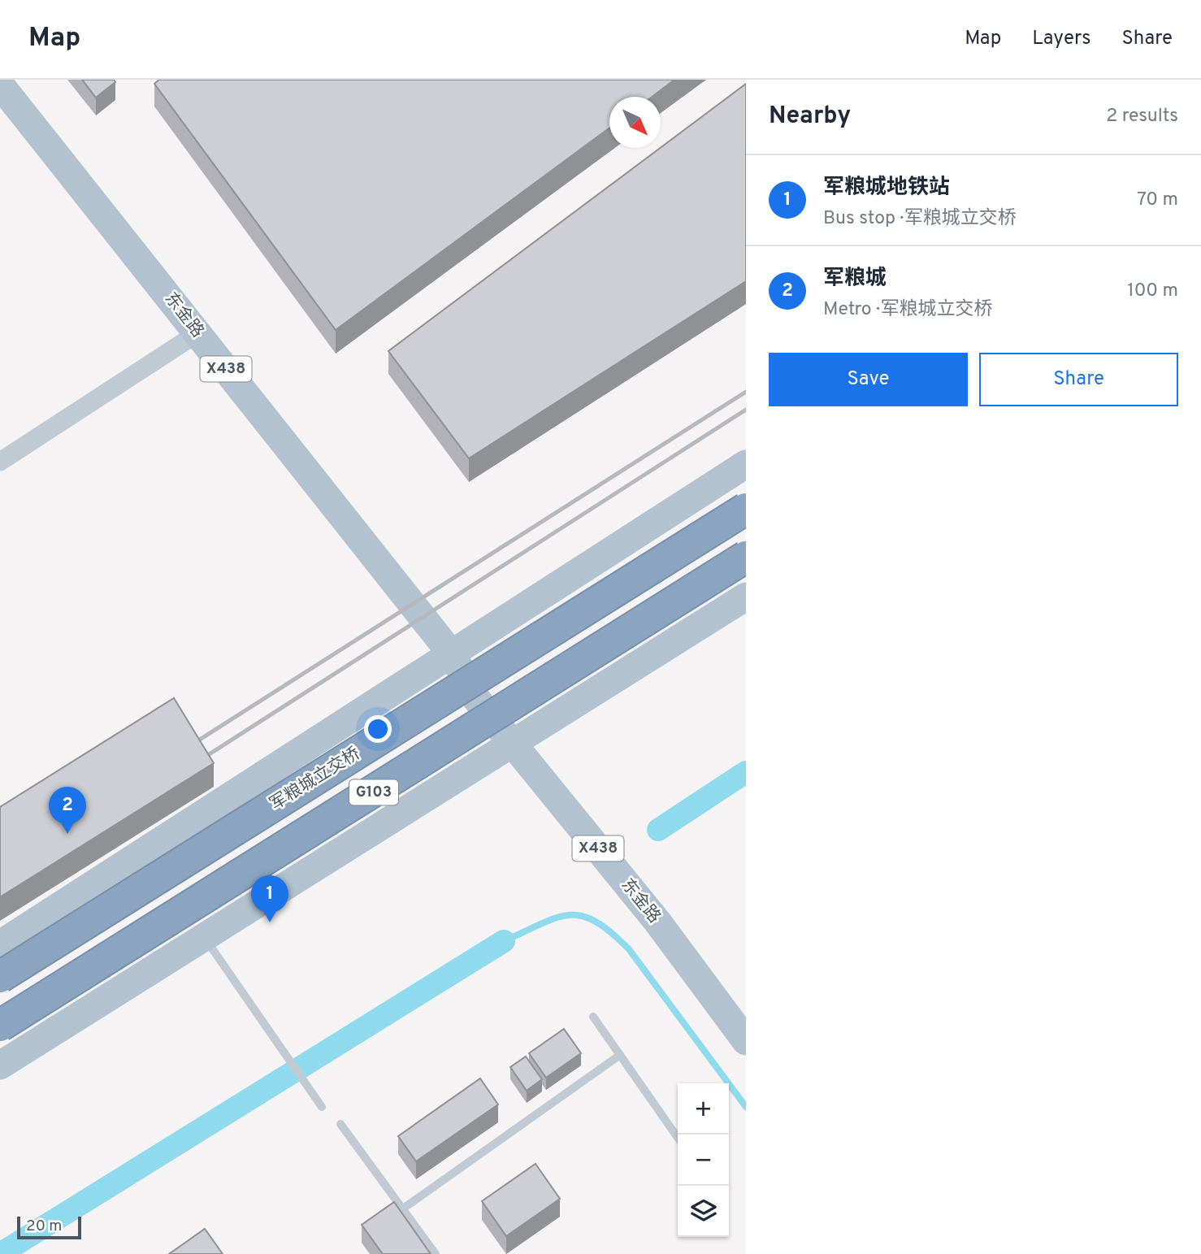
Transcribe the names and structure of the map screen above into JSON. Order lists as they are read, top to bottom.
{
  "streets": {
    "highway": ["军粮城立交桥", "G103"],
    "main road": ["东金路", "X438"]
  },
  "crossings": [
    ["东金路", "G103"]
  ],
  "scale_bar": "20 m",
  "north": "bottom right",
  "page": {
    "header": "Map",
    "nav": ["Map", "Layers", "Share"],
    "heading": ["Nearby", "2 results"],
    "list": [
      {
        "mark": "1",
        "name": "军粮城地铁站",
        "note": "Bus stop · 军粮城立交桥",
        "value": "70 m"
      },
      {
        "mark": "2",
        "name": "军粮城",
        "note": "Metro · 军粮城立交桥",
        "value": "100 m"
      }
    ],
    "buttons": ["Save", "Share"],
    "pins": ["2", "1"],
    "map_buttons": ["+", "−"],
    "scale": "20 m"
  }
}
